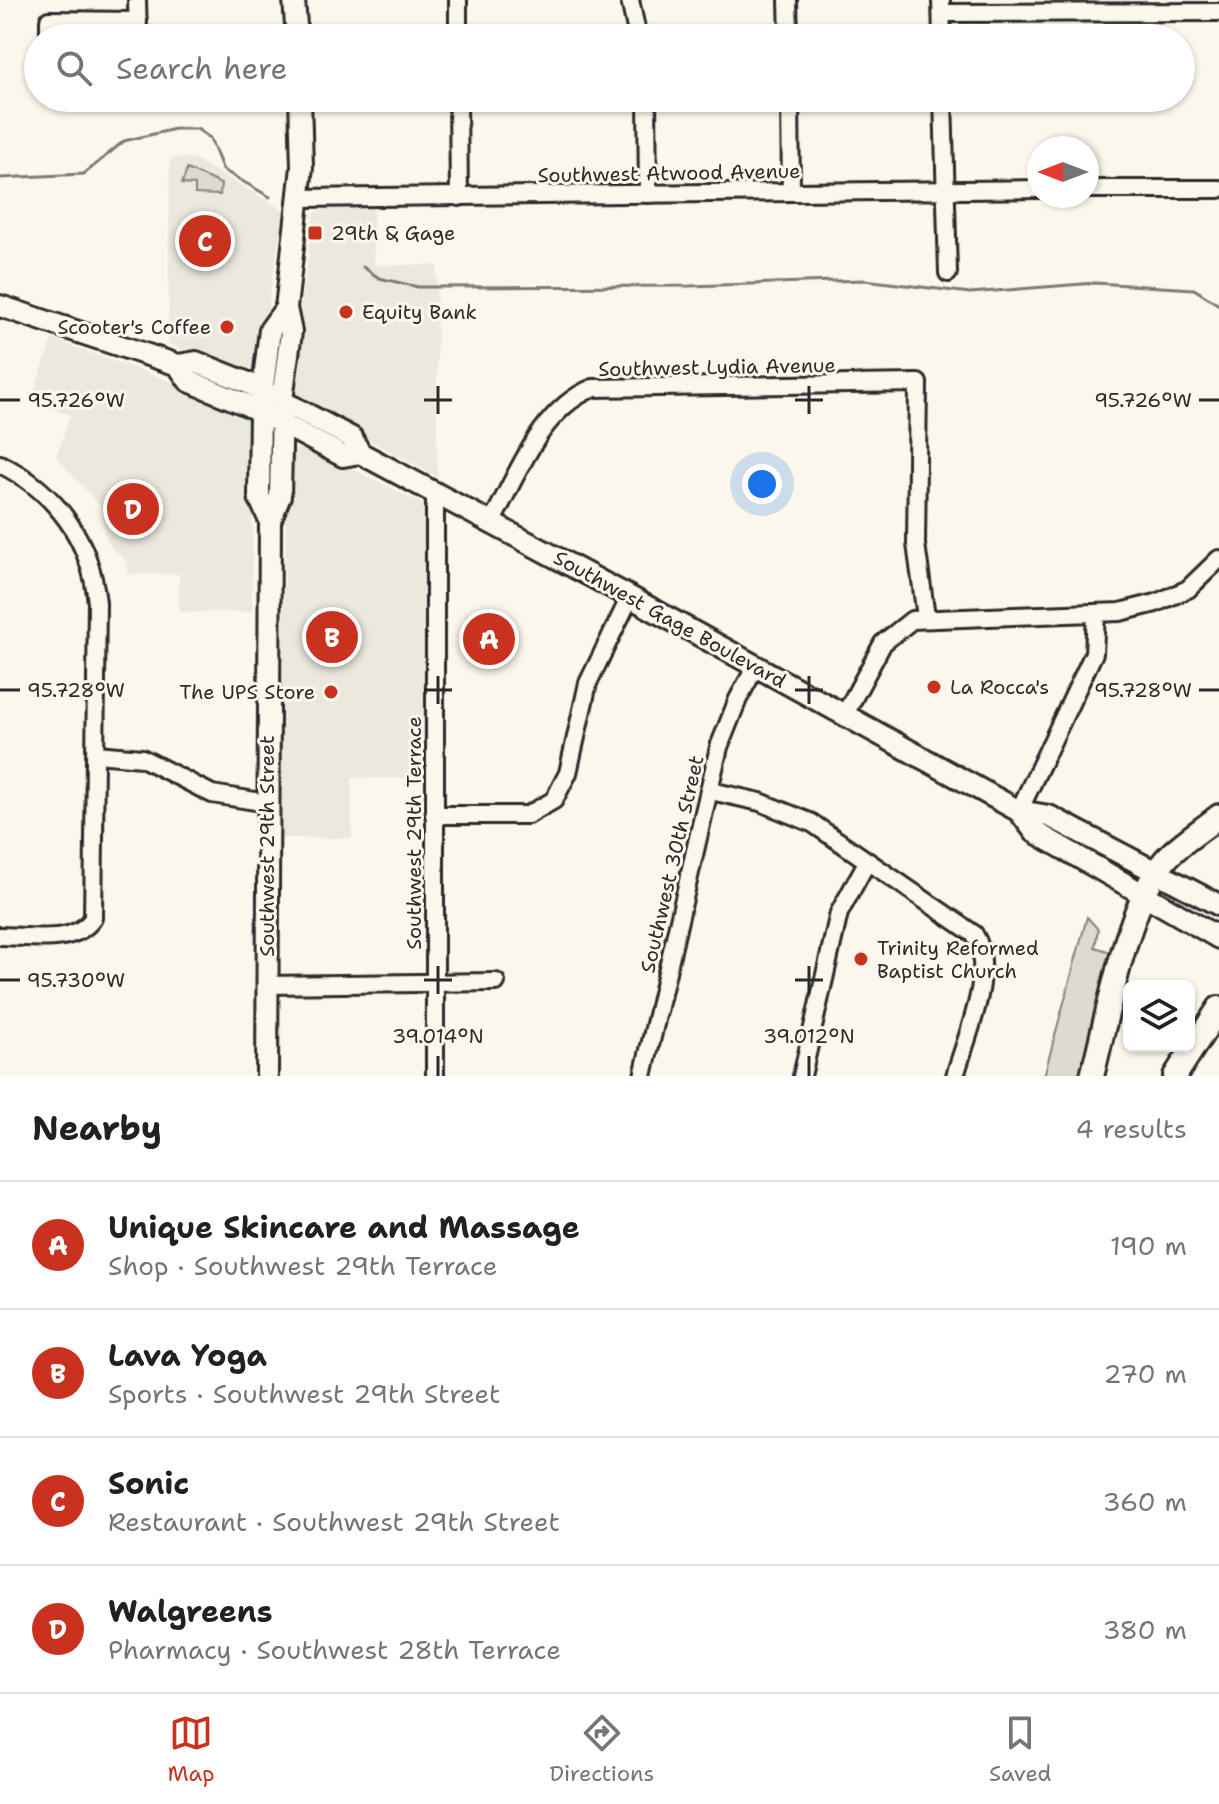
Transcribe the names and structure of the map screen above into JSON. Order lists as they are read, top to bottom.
{
  "streets": {
    "main road": ["Southwest Gage Boulevard", "Southwest 29th Street"],
    "street": [
      "Southwest Atwood Avenue",
      "Southwest Lydia Avenue",
      "Southwest 29th Terrace",
      "Southwest 30th Street"
    ]
  },
  "crossings": [
    ["Southwest Atwood Avenue", "Southwest 29th Street"],
    ["Southwest Lydia Avenue", "Southwest Gage Boulevard"],
    ["Southwest Gage Boulevard", "Southwest 29th Terrace"],
    ["Southwest Gage Boulevard", "Southwest 29th Street"],
    ["Southwest Gage Boulevard", "Southwest 30th Street"]
  ],
  "places": {
    "transit": ["29th & Gage"],
    "other": [
      "Equity Bank",
      "Scooter's Coffee",
      "La Rocca's",
      "The UPS Store",
      "Trinity Reformed Baptist Church"
    ]
  },
  "north": "left",
  "page": {
    "search": "Search here",
    "pins": [
      "C",
      "D",
      "B",
      "A"
    ],
    "heading": ["Nearby", "4 results"],
    "list": [
      {
        "mark": "A",
        "name": "Unique Skincare and Massage",
        "note": "Shop · Southwest 29th Terrace",
        "value": "190 m"
      },
      {
        "mark": "B",
        "name": "Lava Yoga",
        "note": "Sports · Southwest 29th Street",
        "value": "270 m"
      },
      {
        "mark": "C",
        "name": "Sonic",
        "note": "Restaurant · Southwest 29th Street",
        "value": "360 m"
      },
      {
        "mark": "D",
        "name": "Walgreens",
        "note": "Pharmacy · Southwest 28th Terrace",
        "value": "380 m"
      }
    ],
    "nav": ["Map", "Directions", "Saved"]
  },
  "coordinates": [
    "95.726°W",
    "95.728°W",
    "95.730°W",
    "39.014°N",
    "39.012°N"
  ]
}
